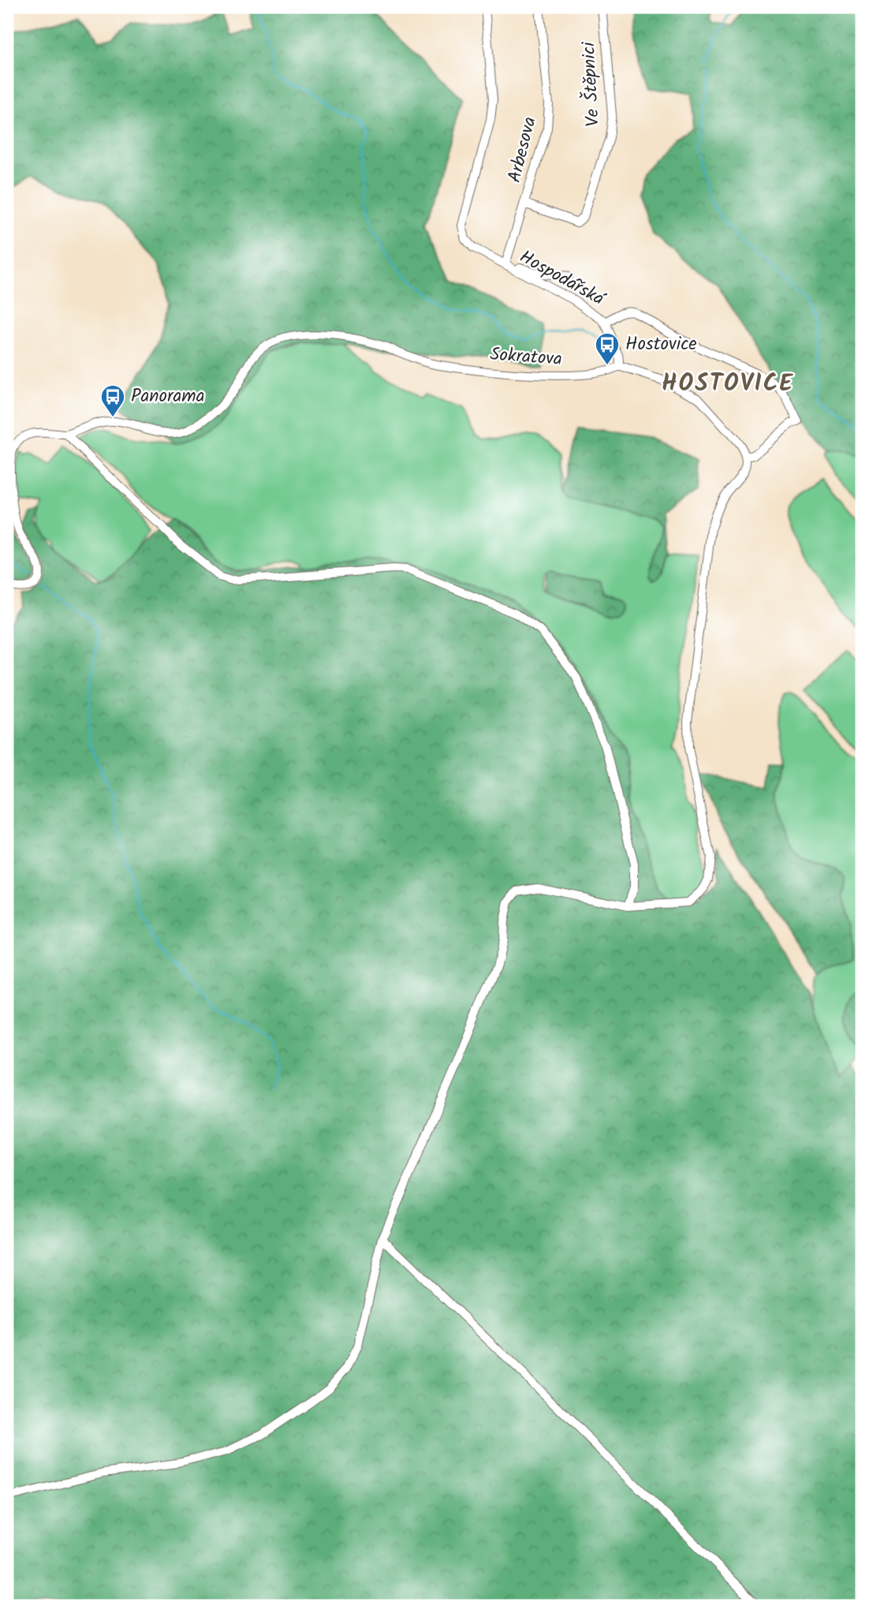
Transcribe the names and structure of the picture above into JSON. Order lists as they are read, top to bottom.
{
  "streets": {
    "street": [
      "Ve Štěpnici",
      "Arbesova",
      "Hospodářská",
      "Sokratova"
    ]
  },
  "crossings": [
    ["Ve Štěpnici", "Arbesova"],
    ["Arbesova", "Hospodářská"],
    ["Hospodářská", "Sokratova"]
  ],
  "districts": ["HOSTOVICE"],
  "places": {
    "bus stop": ["Hostovice", "Panorama"]
  }
}
